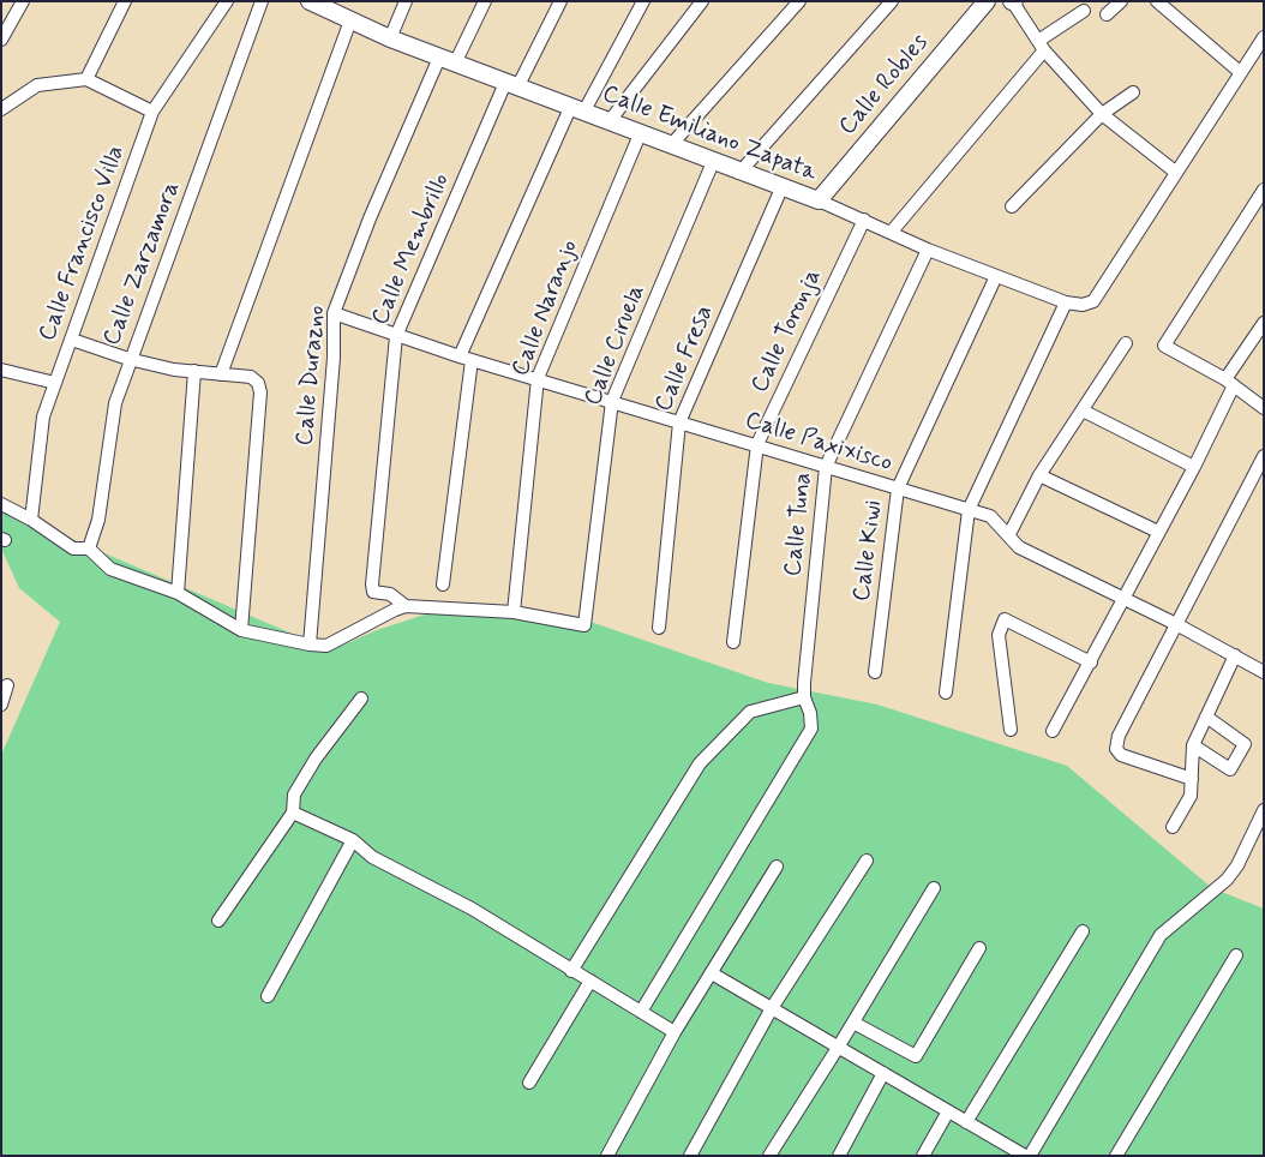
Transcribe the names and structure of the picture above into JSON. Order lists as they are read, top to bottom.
{
  "streets": {
    "main road": ["Calle Robles", "Calle Emiliano Zapata"],
    "street": [
      "Calle Francisco Villa",
      "Calle Membrillo",
      "Calle Zarzamora",
      "Calle Naranjo",
      "Calle Toronja",
      "Calle Ciruela",
      "Calle Fresa",
      "Calle Durazno",
      "Calle Paxixisco",
      "Calle Tuna",
      "Calle Kiwi"
    ]
  },
  "crossings": [
    ["Calle Robles", "Calle Emiliano Zapata"],
    ["Calle Emiliano Zapata", "Calle Membrillo"],
    ["Calle Emiliano Zapata", "Calle Naranjo"],
    ["Calle Emiliano Zapata", "Calle Toronja"],
    ["Calle Emiliano Zapata", "Calle Ciruela"],
    ["Calle Emiliano Zapata", "Calle Fresa"],
    ["Calle Emiliano Zapata", "Calle Durazno"],
    ["Calle Emiliano Zapata", "Calle Tuna"],
    ["Calle Emiliano Zapata", "Calle Kiwi"],
    ["Calle Membrillo", "Calle Paxixisco"],
    ["Calle Naranjo", "Calle Ciruela"],
    ["Calle Naranjo", "Calle Paxixisco"],
    ["Calle Toronja", "Calle Paxixisco"],
    ["Calle Ciruela", "Calle Paxixisco"],
    ["Calle Fresa", "Calle Paxixisco"],
    ["Calle Durazno", "Calle Paxixisco"],
    ["Calle Paxixisco", "Calle Tuna"],
    ["Calle Paxixisco", "Calle Kiwi"]
  ]
}
